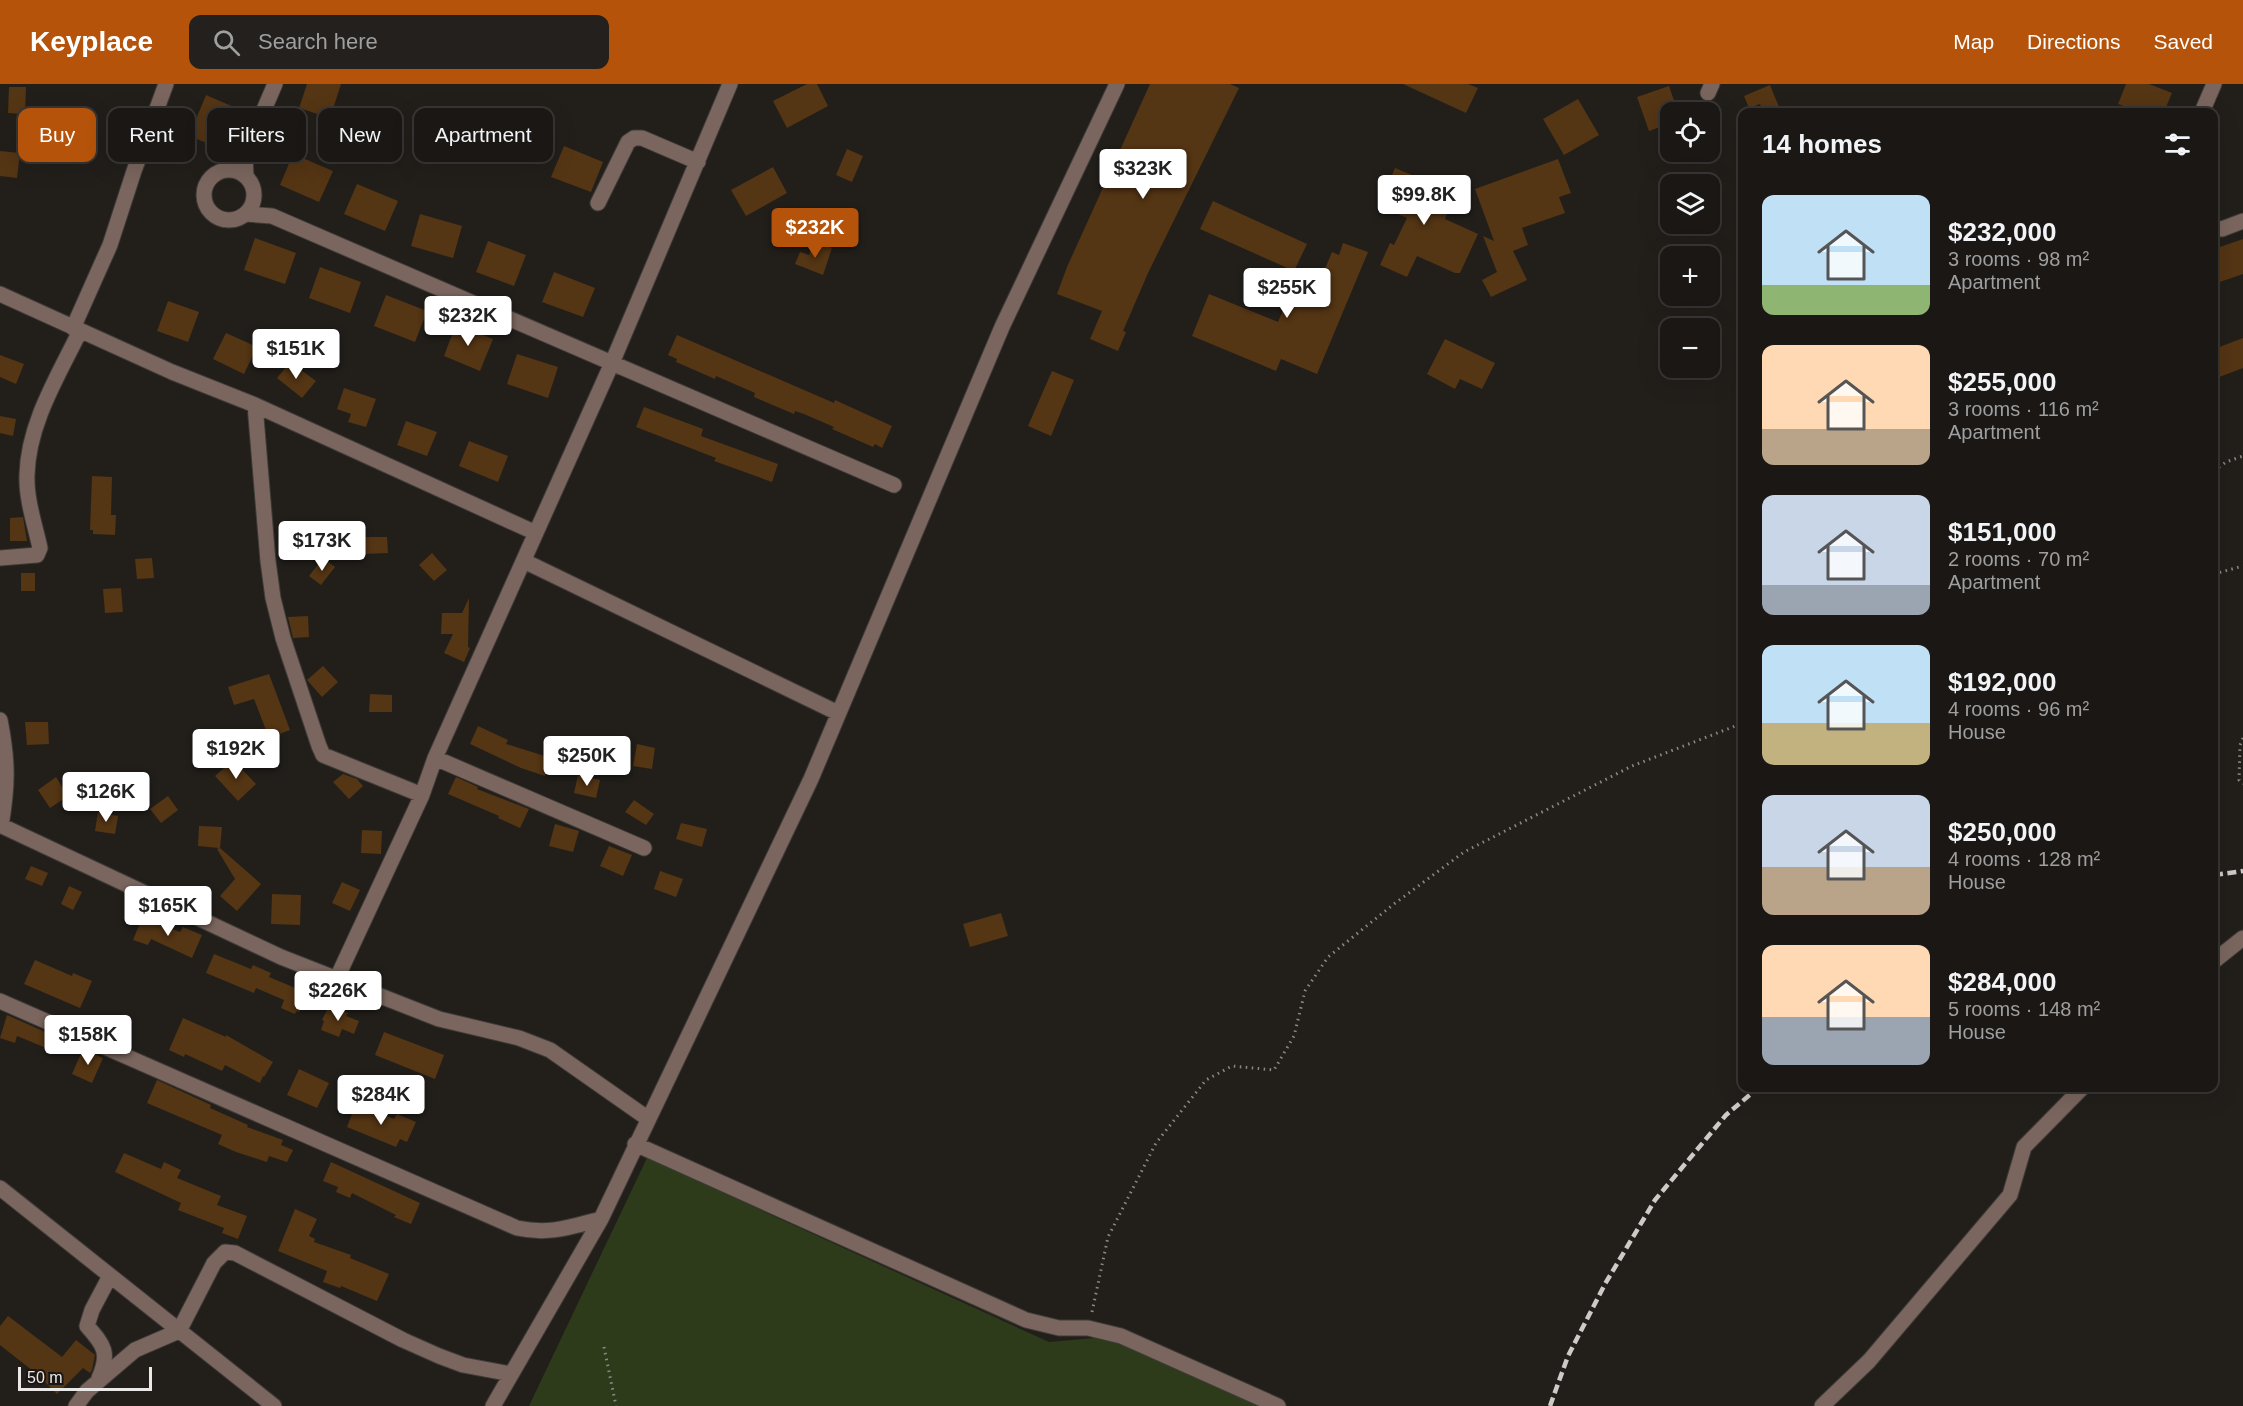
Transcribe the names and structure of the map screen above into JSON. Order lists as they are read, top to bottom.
{
  "scale_bar": "50 m",
  "page": {
    "header": "Keyplace",
    "search": "Search here",
    "nav": ["Map", "Directions", "Saved"],
    "map_buttons": ["+", "−"],
    "chip": [
      "Buy",
      "Rent",
      "Filters",
      "New",
      "Apartment"
    ],
    "heading": "14 homes",
    "price": [
      "$323K",
      "$99.8K",
      "$232K",
      "$255K",
      "$232K",
      "$151K",
      "$173K",
      "$192K",
      "$250K",
      "$126K",
      "$165K",
      "$226K",
      "$158K",
      "$284K"
    ],
    "list": [
      {
        "name": "$232,000",
        "note": "3 rooms · 98 m² · Apartment"
      },
      {
        "name": "$255,000",
        "note": "3 rooms · 116 m² · Apartment"
      },
      {
        "name": "$151,000",
        "note": "2 rooms · 70 m² · Apartment"
      },
      {
        "name": "$192,000",
        "note": "4 rooms · 96 m² · House"
      },
      {
        "name": "$250,000",
        "note": "4 rooms · 128 m² · House"
      },
      {
        "name": "$284,000",
        "note": "5 rooms · 148 m² · House"
      }
    ],
    "scale": "50 m"
  }
}
